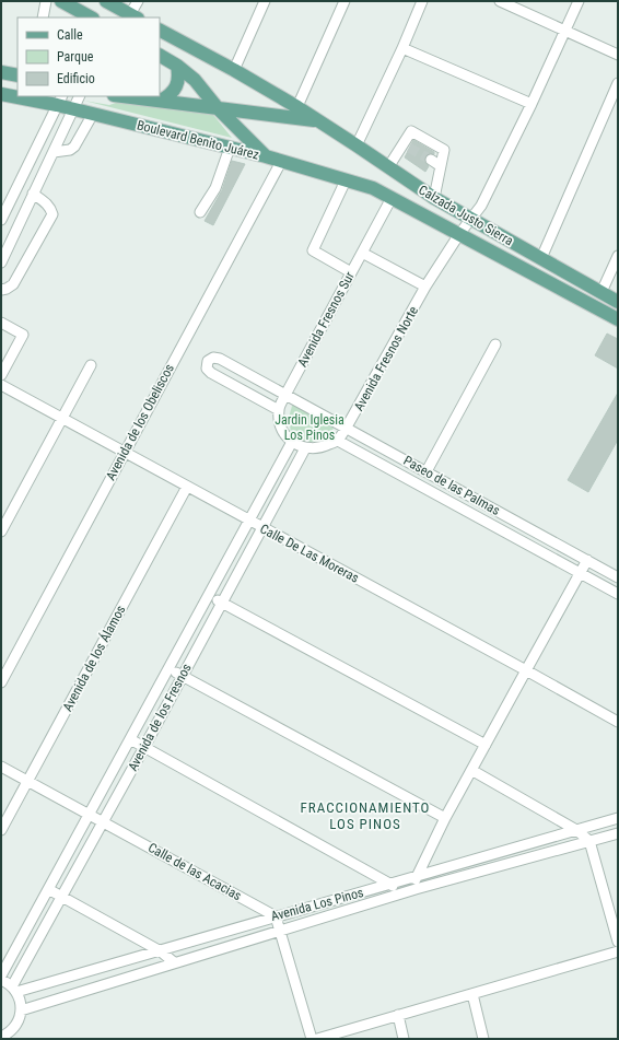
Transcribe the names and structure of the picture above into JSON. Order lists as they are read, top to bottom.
{
  "streets": {
    "main road": ["Boulevard Benito Juárez", "Calzada Justo Sierra"],
    "street": [
      "Avenida Fresnos Sur",
      "Avenida Fresnos Norte",
      "Avenida de los Obeliscos",
      "Paseo de las Palmas",
      "Calle De Las Moreras",
      "Avenida de los Álamos",
      "Avenida de los Fresnos",
      "Calle de las Acacias",
      "Avenida Los Pinos"
    ]
  },
  "crossings": [
    ["Boulevard Benito Juárez", "Calzada Justo Sierra"],
    ["Boulevard Benito Juárez", "Avenida Fresnos Sur"],
    ["Boulevard Benito Juárez", "Avenida de los Obeliscos"],
    ["Calzada Justo Sierra", "Avenida Fresnos Sur"],
    ["Calzada Justo Sierra", "Avenida Fresnos Norte"],
    ["Avenida Fresnos Sur", "Paseo de las Palmas"],
    ["Avenida Fresnos Norte", "Paseo de las Palmas"],
    ["Avenida de los Obeliscos", "Calle De Las Moreras"],
    ["Calle De Las Moreras", "Avenida de los Álamos"],
    ["Calle De Las Moreras", "Avenida de los Fresnos"],
    ["Avenida de los Álamos", "Calle de las Acacias"],
    ["Avenida de los Fresnos", "Calle de las Acacias"],
    ["Avenida de los Fresnos", "Avenida Los Pinos"],
    ["Calle de las Acacias", "Avenida Los Pinos"]
  ],
  "districts": ["FRACCIONAMIENTO LOS PINOS"],
  "parks": ["Jardin Iglesia Los Pinos"],
  "legend": ["Calle", "Parque", "Edificio"]
}
